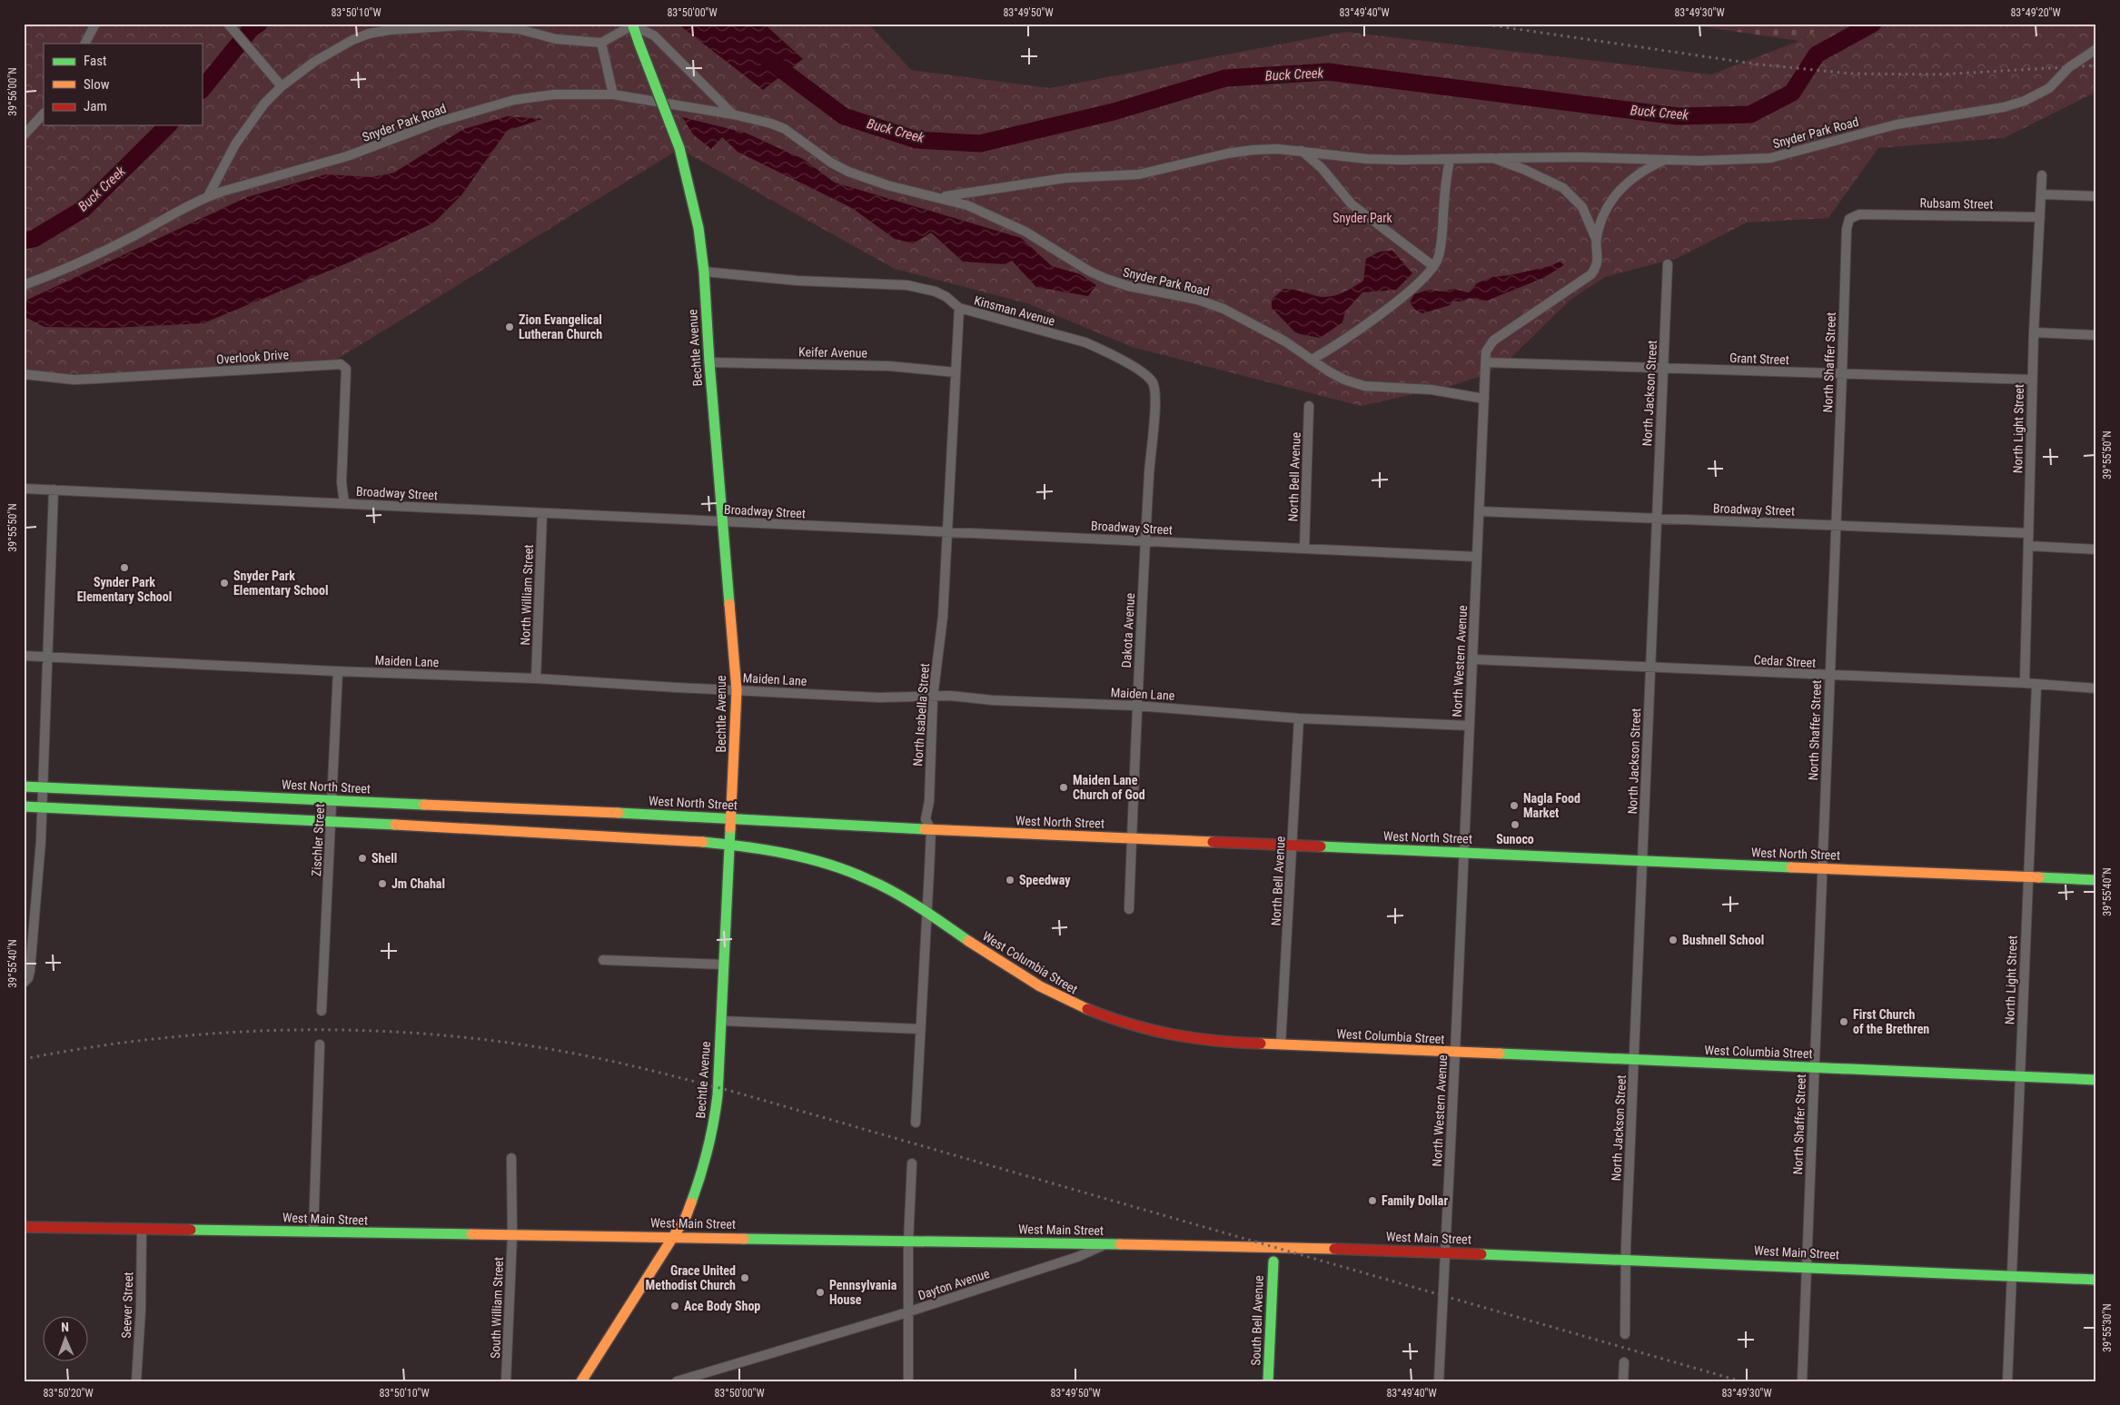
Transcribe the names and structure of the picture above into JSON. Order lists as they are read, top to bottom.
{
  "streets": {
    "main road": [
      "Bechtle Avenue",
      "West North Street",
      "West Columbia Street",
      "West Main Street",
      "South Bell Avenue"
    ],
    "street": [
      "Snyder Park Road",
      "Rubsam Street",
      "Kinsman Avenue",
      "Keifer Avenue",
      "Overlook Drive",
      "Grant Street",
      "North Shaffer Street",
      "North Jackson Street",
      "North Light Street",
      "North Bell Avenue",
      "Broadway Street",
      "North William Street",
      "Dakota Avenue",
      "Maiden Lane",
      "North Western Avenue",
      "Cedar Street",
      "North Isabella Street",
      "Zischler Street",
      "Dayton Avenue",
      "Seever Street",
      "South William Street"
    ]
  },
  "crossings": [
    ["Snyder Park Road", "North Western Avenue"],
    ["Rubsam Street", "North Shaffer Street"],
    ["Rubsam Street", "North Light Street"],
    ["Kinsman Avenue", "Bechtle Avenue"],
    ["Kinsman Avenue", "Dakota Avenue"],
    ["Kinsman Avenue", "North Isabella Street"],
    ["Bechtle Avenue", "Keifer Avenue"],
    ["Bechtle Avenue", "Broadway Street"],
    ["Bechtle Avenue", "Maiden Lane"],
    ["Bechtle Avenue", "West North Street"],
    ["Bechtle Avenue", "West Columbia Street"],
    ["Bechtle Avenue", "West Main Street"],
    ["Keifer Avenue", "North Isabella Street"],
    ["Overlook Drive", "Broadway Street"],
    ["Grant Street", "North Shaffer Street"],
    ["Grant Street", "North Jackson Street"],
    ["Grant Street", "North Light Street"],
    ["Grant Street", "North Western Avenue"],
    ["North Shaffer Street", "Broadway Street"],
    ["North Shaffer Street", "Cedar Street"],
    ["North Shaffer Street", "West North Street"],
    ["North Shaffer Street", "West Columbia Street"],
    ["North Shaffer Street", "West Main Street"],
    ["North Jackson Street", "Broadway Street"],
    ["North Jackson Street", "Cedar Street"],
    ["North Jackson Street", "West North Street"],
    ["North Jackson Street", "West Columbia Street"],
    ["North Jackson Street", "West Main Street"],
    ["North Light Street", "Broadway Street"],
    ["North Light Street", "Cedar Street"],
    ["North Light Street", "West North Street"],
    ["North Light Street", "West Columbia Street"],
    ["North Light Street", "West Main Street"],
    ["North Bell Avenue", "Broadway Street"],
    ["North Bell Avenue", "Maiden Lane"],
    ["North Bell Avenue", "West North Street"],
    ["North Bell Avenue", "West Columbia Street"],
    ["Broadway Street", "North William Street"],
    ["Broadway Street", "Dakota Avenue"],
    ["Broadway Street", "North Western Avenue"],
    ["Broadway Street", "North Isabella Street"],
    ["North William Street", "Maiden Lane"],
    ["Dakota Avenue", "Maiden Lane"],
    ["Dakota Avenue", "West North Street"],
    ["Maiden Lane", "North Western Avenue"],
    ["Maiden Lane", "North Isabella Street"],
    ["Maiden Lane", "Zischler Street"],
    ["North Western Avenue", "Cedar Street"],
    ["North Western Avenue", "West North Street"],
    ["North Western Avenue", "West Columbia Street"],
    ["North Western Avenue", "West Main Street"],
    ["North Isabella Street", "West North Street"],
    ["North Isabella Street", "West Columbia Street"],
    ["West North Street", "Zischler Street"],
    ["West Main Street", "Dayton Avenue"],
    ["West Main Street", "Seever Street"],
    ["West Main Street", "South William Street"]
  ],
  "water": ["Buck Creek"],
  "parks": ["Snyder Park"],
  "places": [
    "Zion Evangelical Lutheran Church",
    "Synder Park Elementary School",
    "Snyder Park Elementary School",
    "Maiden Lane Church of God",
    "Nagla Food Market",
    "Sunoco",
    "Shell",
    "Speedway",
    "Jm Chahal",
    "Bushnell School",
    "First Church of the Brethren",
    "Family Dollar",
    "Grace United Methodist Church",
    "Pennsylvania House",
    "Ace Body Shop"
  ],
  "legend": ["Fast", "Slow", "Jam"],
  "north": "top",
  "coordinates": [
    "83°50'10\"W",
    "83°50'00\"W",
    "83°49'50\"W",
    "83°49'40\"W",
    "83°49'30\"W",
    "83°49'20\"W",
    "39°56'00\"N",
    "39°55'50\"N",
    "39°55'40\"N",
    "39°55'30\"N",
    "83°50'20\"W"
  ]
}
